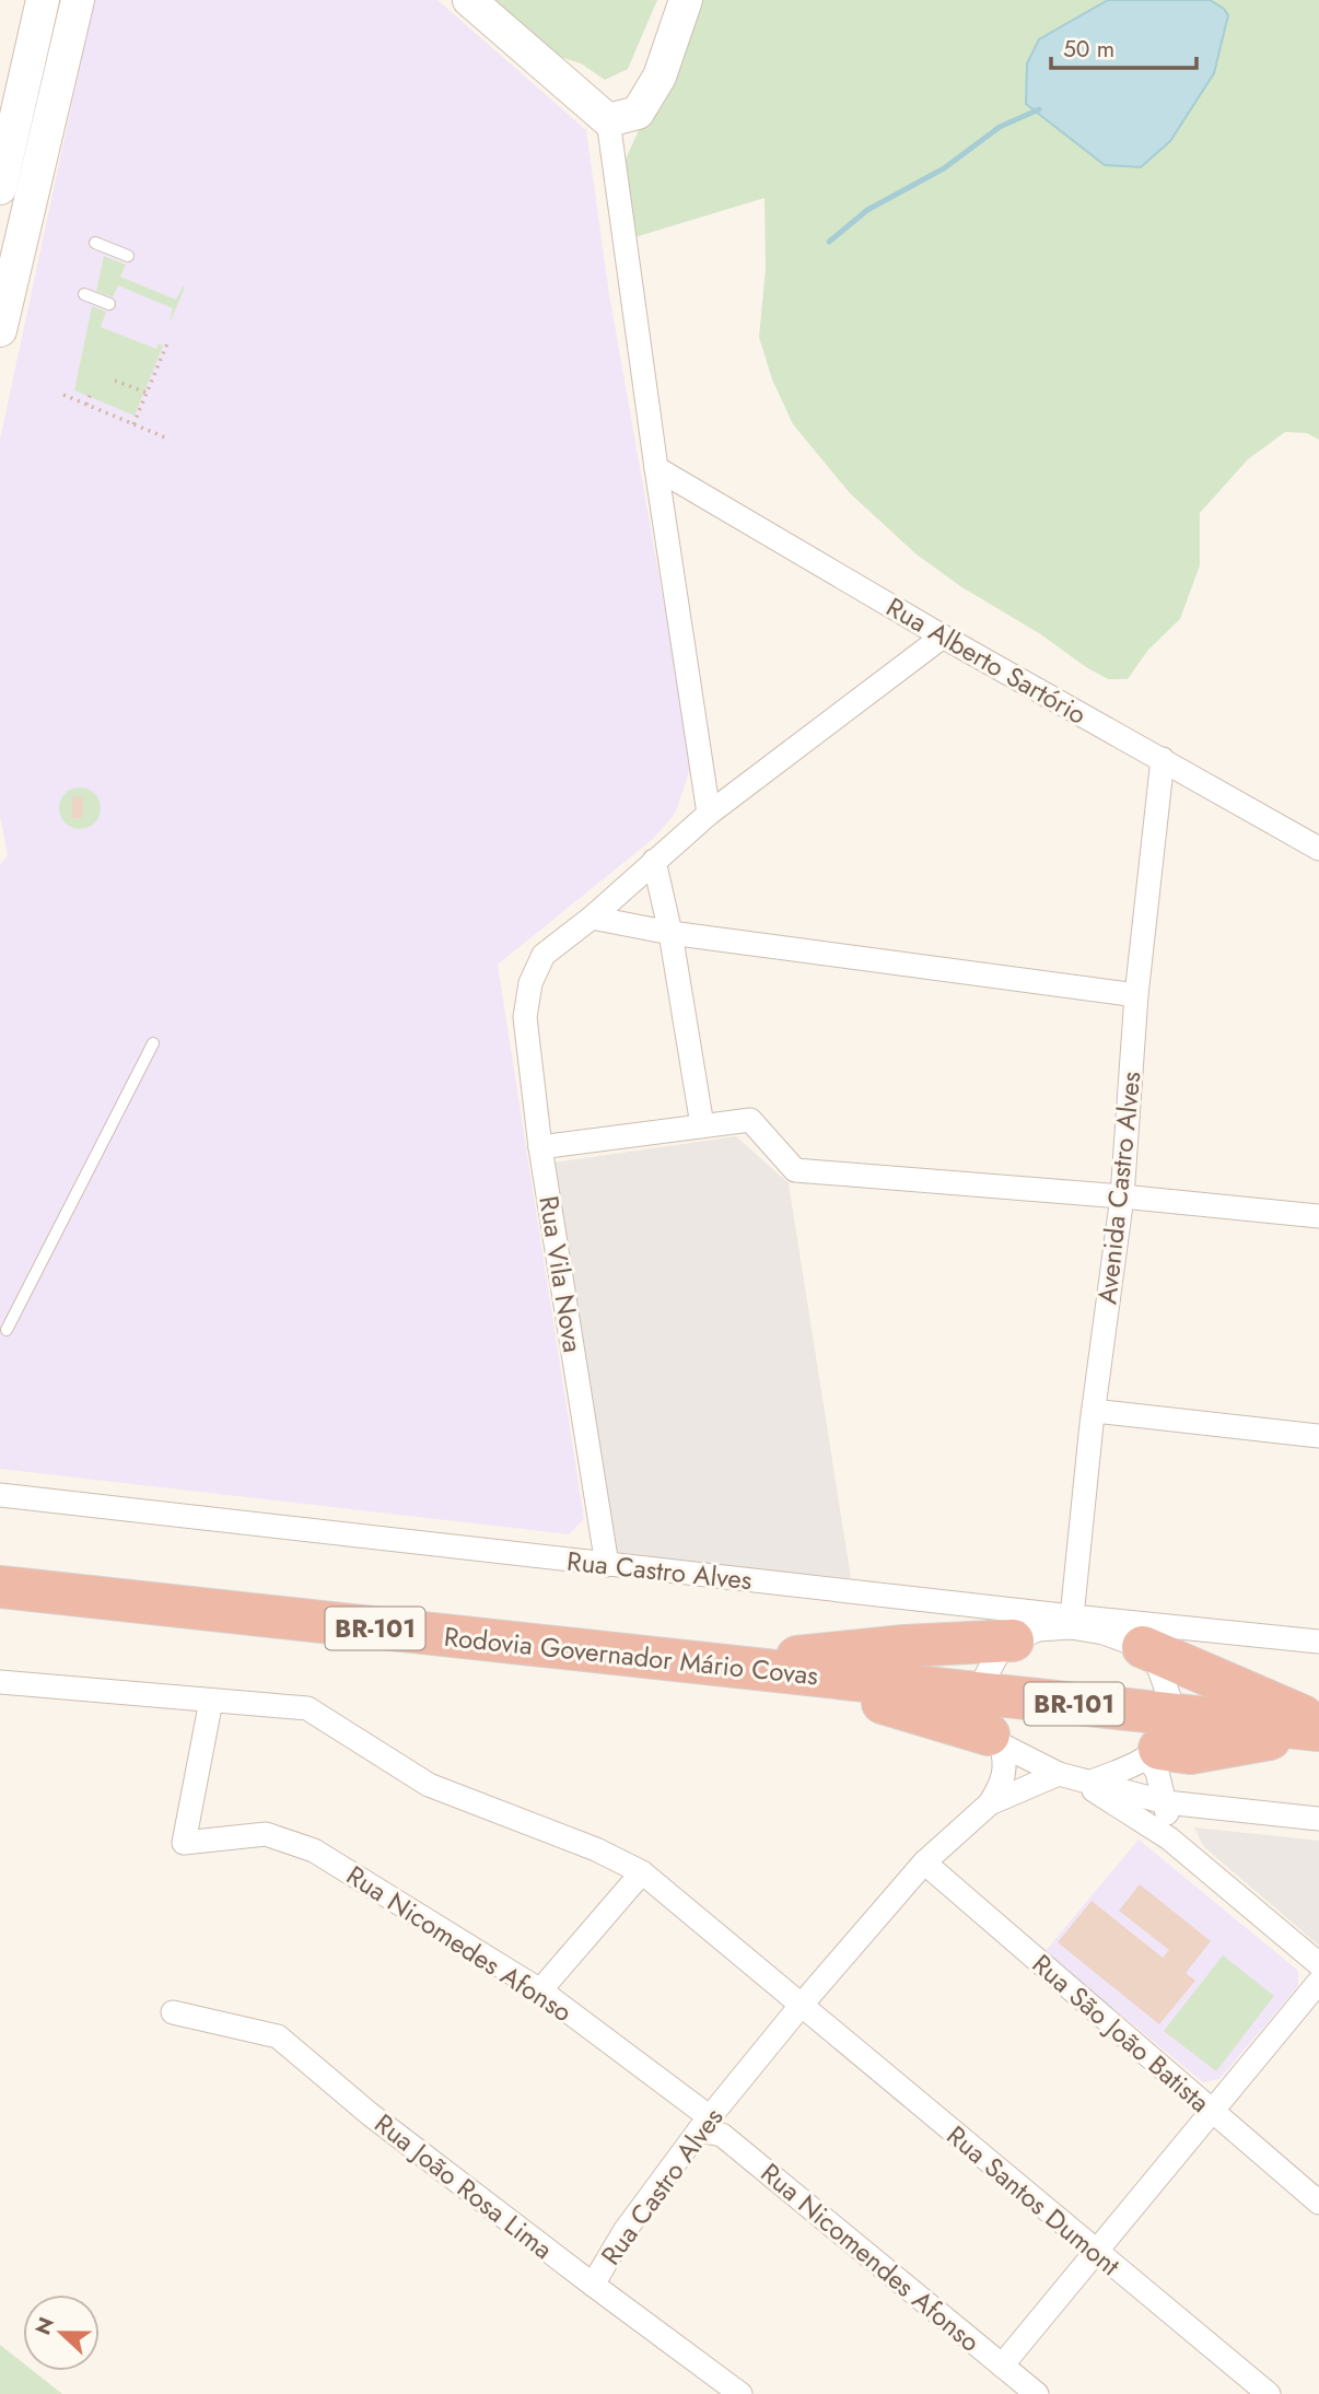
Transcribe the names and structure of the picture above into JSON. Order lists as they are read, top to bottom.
{
  "streets": {
    "highway": ["BR-101", "Rodovia Governador Mário Covas"],
    "street": [
      "Rua Alberto Sartório",
      "Avenida Castro Alves",
      "Rua Vila Nova",
      "Rua Castro Alves",
      "Rua Nicomedes Afonso",
      "Rua São João Batista",
      "Rua João Rosa Lima",
      "Rua Santos Dumont",
      "Rua Nicomendes Afonso"
    ]
  },
  "crossings": [
    ["Rua Alberto Sartório", "Avenida Castro Alves"],
    ["Avenida Castro Alves", "Rua Castro Alves"],
    ["Rua Vila Nova", "Rua Castro Alves"],
    ["Rua Castro Alves", "Rua Nicomedes Afonso"],
    ["Rua Castro Alves", "Rua São João Batista"],
    ["Rua Castro Alves", "Rua João Rosa Lima"],
    ["Rua Castro Alves", "Rua Santos Dumont"],
    ["Rua Castro Alves", "Rua Nicomendes Afonso"],
    ["Rua Nicomedes Afonso", "Rua Santos Dumont"],
    ["Rua Nicomedes Afonso", "Rua Nicomendes Afonso"]
  ],
  "scale_bar": "50 m",
  "north": "left"
}
